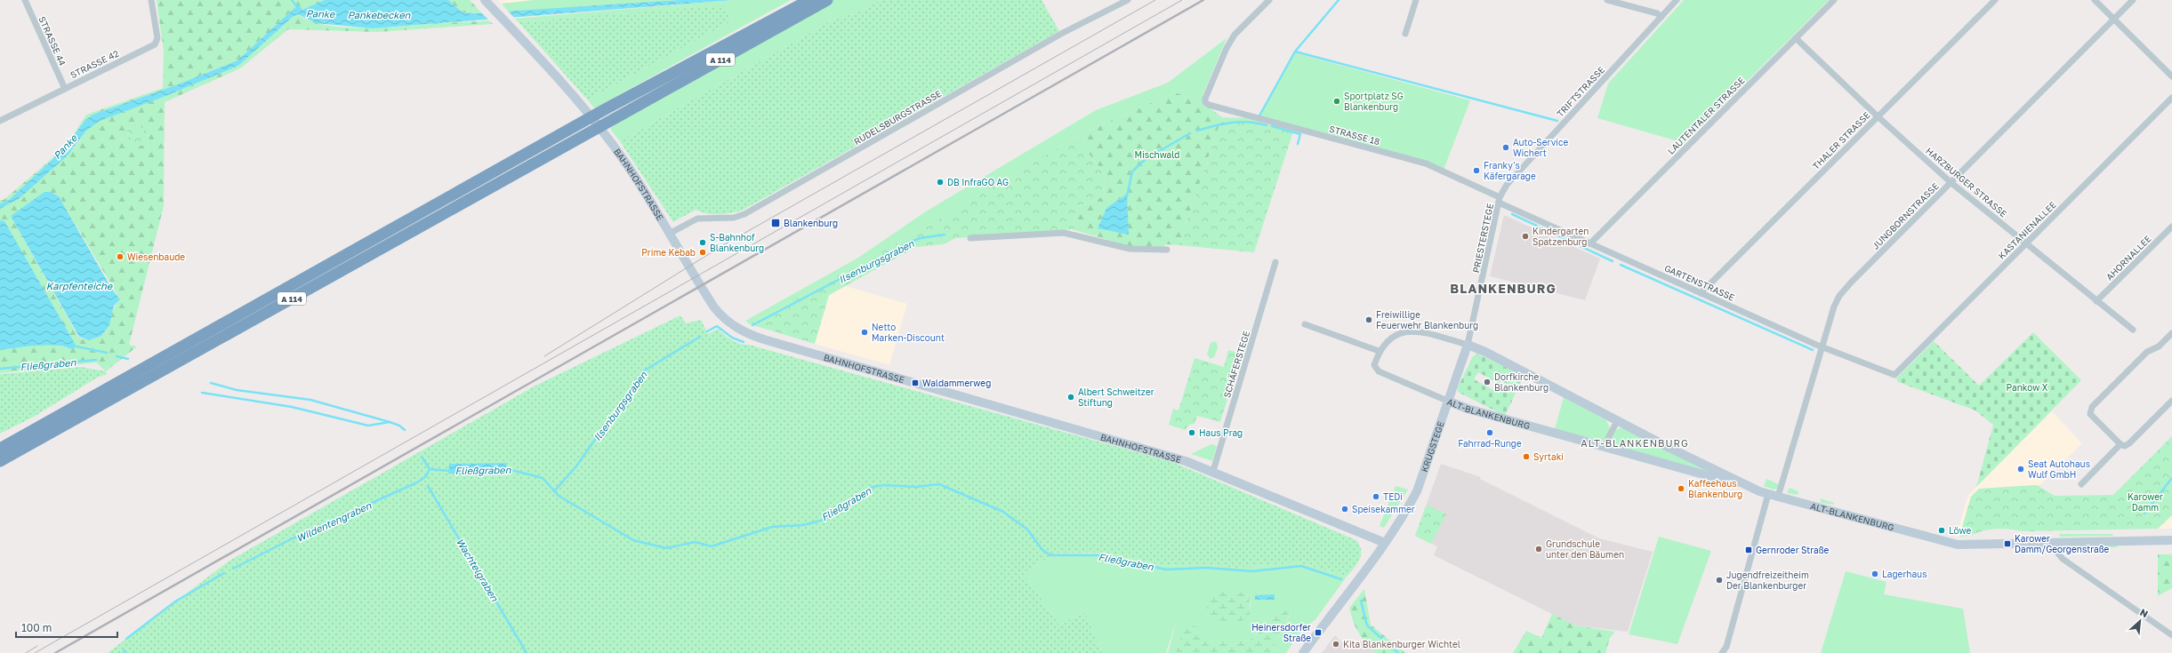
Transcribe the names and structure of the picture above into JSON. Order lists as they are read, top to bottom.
{
  "streets": {
    "highway": ["A 114"],
    "main road": ["BAHNHOFSTRASSE", "ALT-BLANKENBURG", "KRUGSTEGE"],
    "street": [
      "STRASSE 44",
      "STRASSE 42",
      "TRIFTSTRASSE",
      "LAUTENTALER STRASSE",
      "RUDELSBURGSTRASSE",
      "STRASSE 18",
      "THALER STRASSE",
      "HARZBURGER STRASSE",
      "JUNGBORNSTRASSE",
      "KASTANIENALLEE",
      "PRIESTERSTEGE",
      "AHORNALLEE",
      "GARTENSTRASSE",
      "SCHÄFERSTEGE"
    ]
  },
  "crossings": [
    ["STRASSE 44", "STRASSE 42"],
    ["TRIFTSTRASSE", "STRASSE 18"],
    ["TRIFTSTRASSE", "PRIESTERSTEGE"],
    ["TRIFTSTRASSE", "GARTENSTRASSE"],
    ["LAUTENTALER STRASSE", "HARZBURGER STRASSE"],
    ["LAUTENTALER STRASSE", "GARTENSTRASSE"],
    ["RUDELSBURGSTRASSE", "BAHNHOFSTRASSE"],
    ["STRASSE 18", "PRIESTERSTEGE"],
    ["STRASSE 18", "GARTENSTRASSE"],
    ["THALER STRASSE", "HARZBURGER STRASSE"],
    ["THALER STRASSE", "GARTENSTRASSE"],
    ["HARZBURGER STRASSE", "JUNGBORNSTRASSE"],
    ["HARZBURGER STRASSE", "KASTANIENALLEE"],
    ["HARZBURGER STRASSE", "AHORNALLEE"],
    ["BAHNHOFSTRASSE", "SCHÄFERSTEGE"],
    ["BAHNHOFSTRASSE", "KRUGSTEGE"],
    ["JUNGBORNSTRASSE", "GARTENSTRASSE"],
    ["JUNGBORNSTRASSE", "ALT-BLANKENBURG"],
    ["KASTANIENALLEE", "GARTENSTRASSE"],
    ["PRIESTERSTEGE", "GARTENSTRASSE"],
    ["PRIESTERSTEGE", "ALT-BLANKENBURG"],
    ["PRIESTERSTEGE", "KRUGSTEGE"],
    ["ALT-BLANKENBURG", "KRUGSTEGE"]
  ],
  "districts": ["BLANKENBURG", "ALT-BLANKENBURG"],
  "water": [
    "Panke",
    "Pankebecken",
    "Ilsenburgsgraben",
    "Karpfenteiche",
    "Fließgraben",
    "Wildentengraben",
    "Wachtelgraben"
  ],
  "parks": ["Mischwald", "Pankow X", "Karower Damm"],
  "places": {
    "other": [
      "Sportplatz SG Blankenburg",
      "Auto-Service Wichert",
      "Franky's Käfergarage",
      "DB InfraGO AG",
      "Kindergarten Spatzenburg",
      "S-Bahnhof Blankenburg",
      "Prime Kebab",
      "Wiesenbaude",
      "Freiwillige Feuerwehr Blankenburg",
      "Netto Marken-Discount",
      "Dorfkirche Blankenburg",
      "Albert Schweitzer Stiftung",
      "Haus Prag",
      "Fahrrad-Runge",
      "Syrtaki",
      "Seat Autohaus Wulf GmbH",
      "Kaffeehaus Blankenburg",
      "TEDi",
      "Speisekammer",
      "Löwe",
      "Grundschule unter den Bäumen",
      "Lagerhaus",
      "Jugendfreizeitheim Der Blankenburger",
      "Kita Blankenburger Wichtel"
    ],
    "transit": [
      "Blankenburg",
      "Waldammerweg",
      "Karower Damm/Georgenstraße",
      "Gernroder Straße",
      "Heinersdorfer Straße"
    ]
  },
  "scale_bar": "100 m",
  "north": "top right"
}
